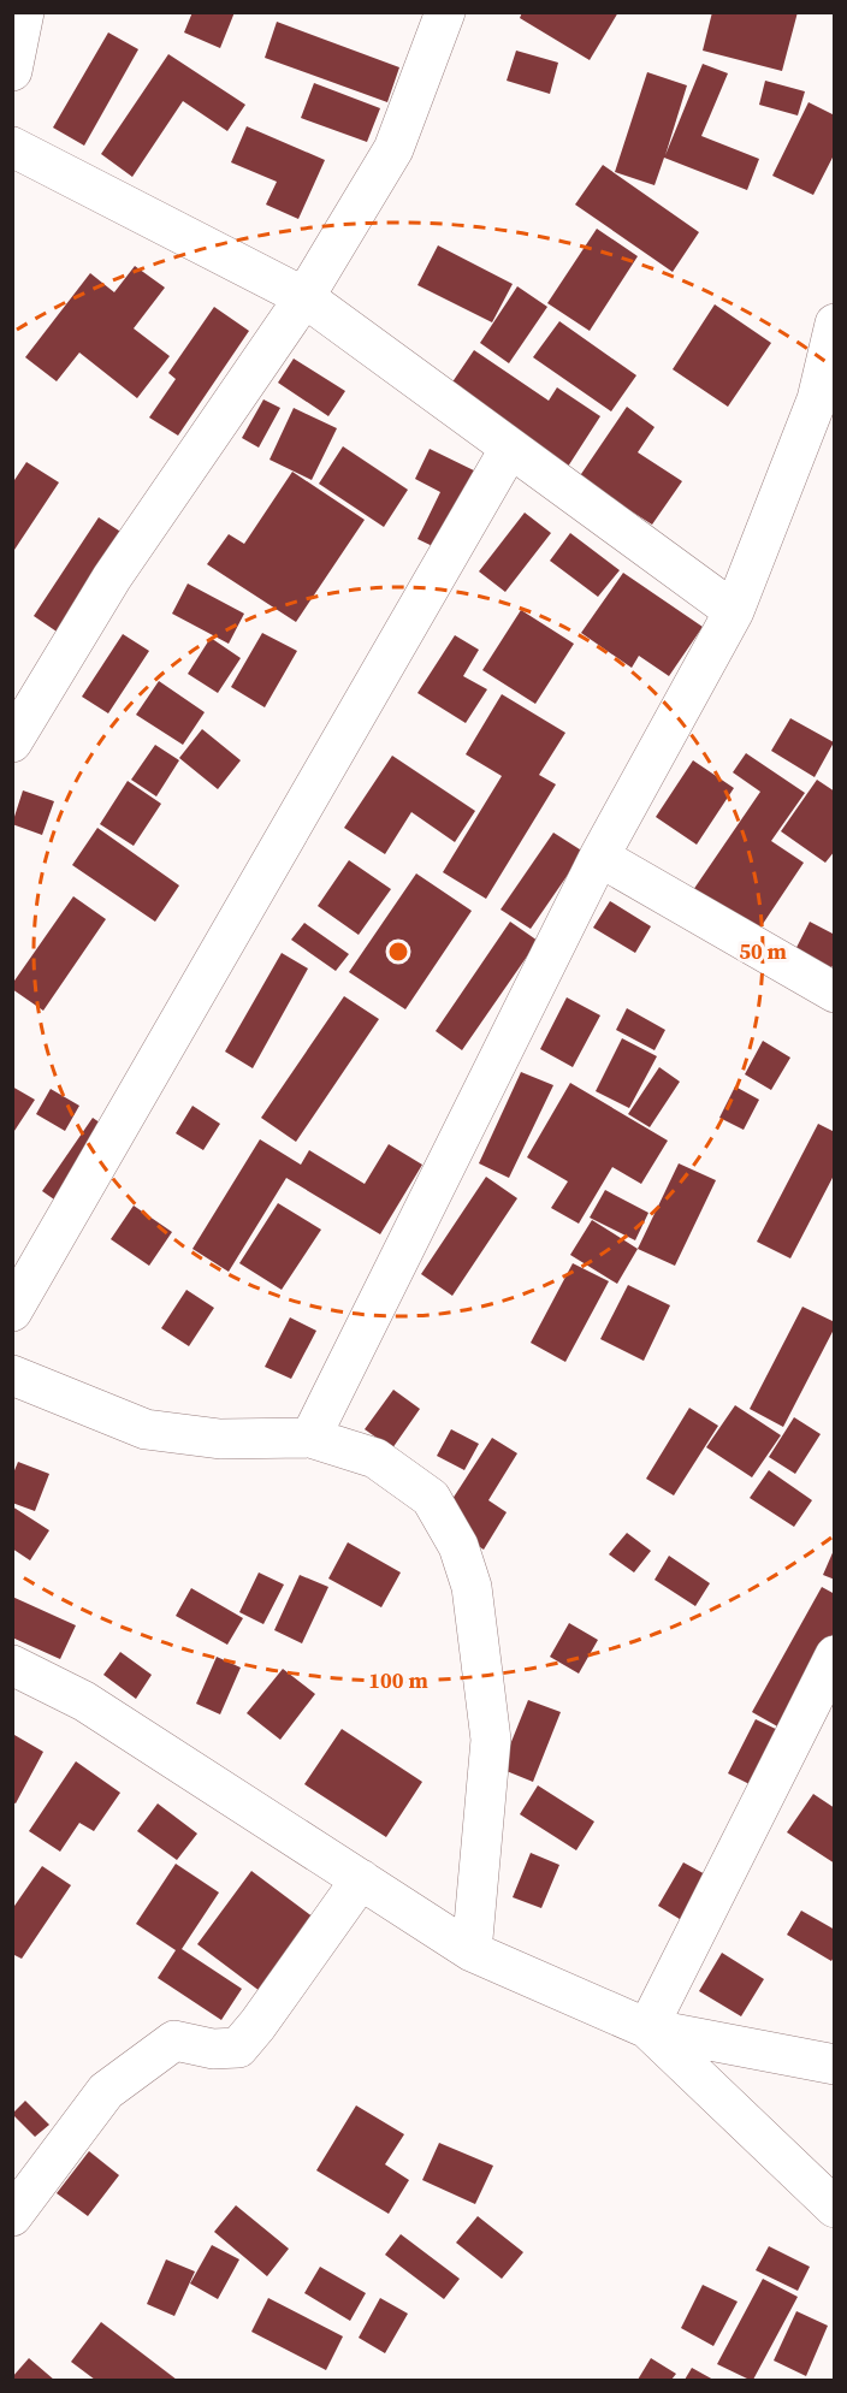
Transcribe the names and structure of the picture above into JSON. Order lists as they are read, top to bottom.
{
  "rings": ["50 m", "100 m"]
}
